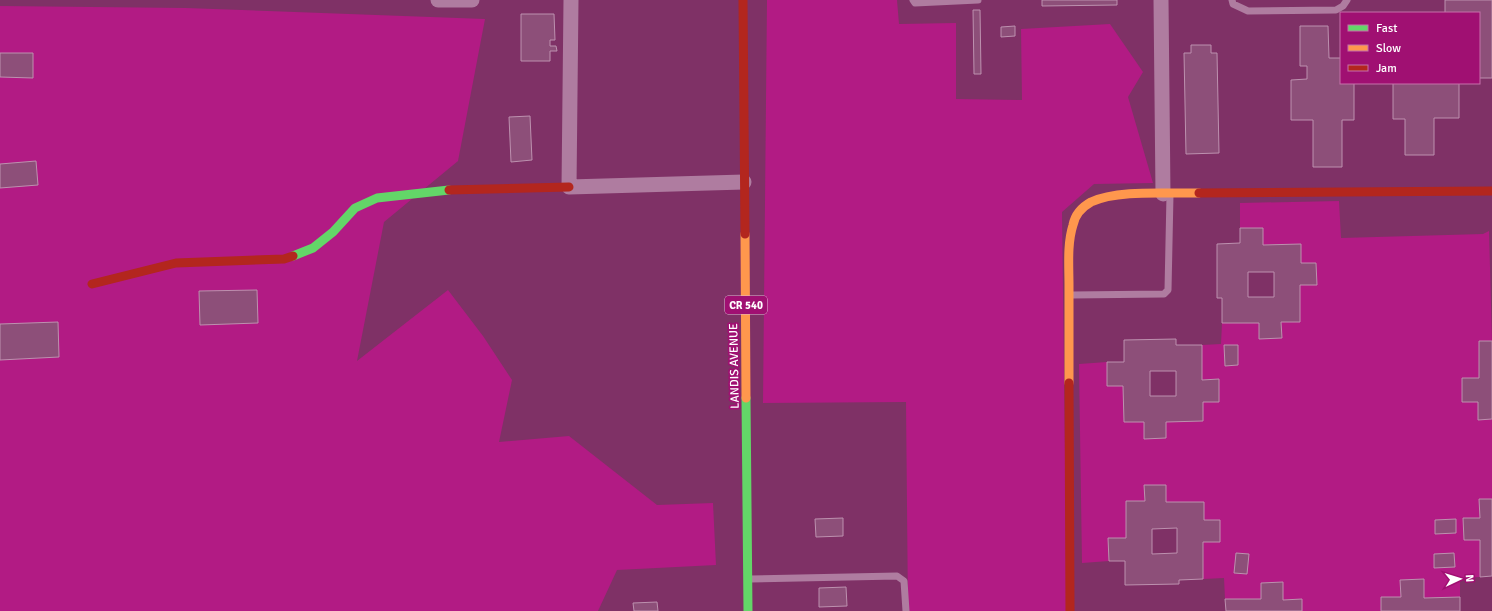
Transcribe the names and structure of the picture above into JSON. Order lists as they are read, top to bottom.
{
  "streets": {
    "street": ["CR 540", "LANDIS AVENUE"]
  },
  "legend": ["Fast", "Slow", "Jam"],
  "north": "right"
}
